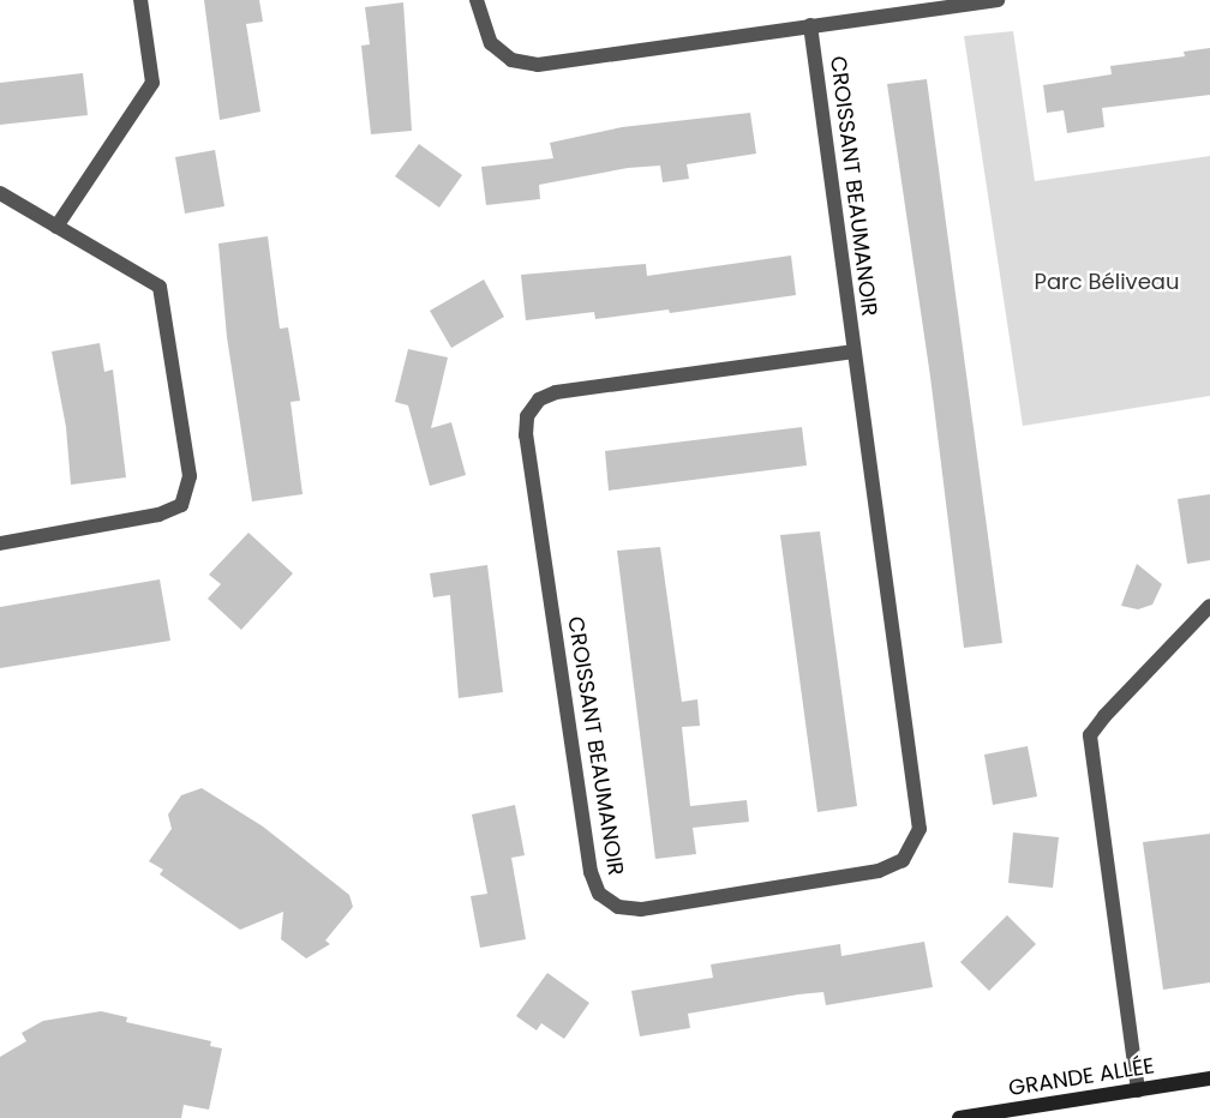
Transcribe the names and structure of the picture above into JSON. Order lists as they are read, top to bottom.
{
  "streets": {
    "main road": ["GRANDE ALLÉE"],
    "street": ["CROISSANT BEAUMANOIR"]
  },
  "parks": ["Parc Béliveau"]
}
